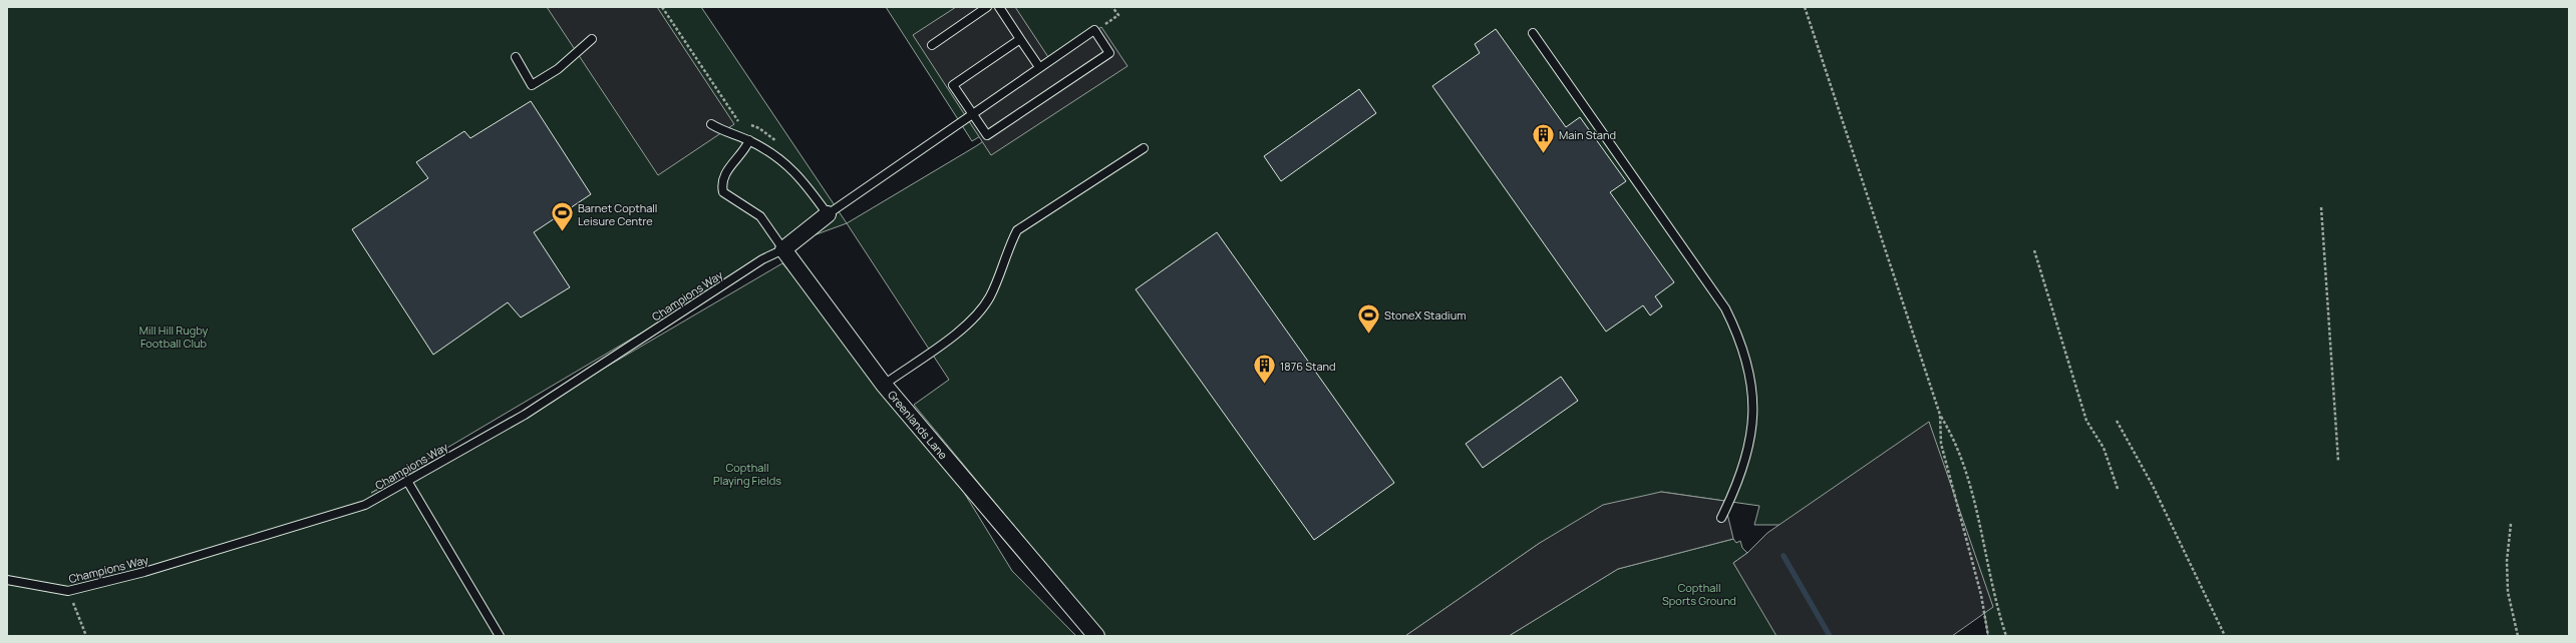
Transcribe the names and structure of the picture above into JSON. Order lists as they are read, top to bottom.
{
  "streets": {
    "street": ["Greenlands Lane"],
    "lane": ["Champions Way"]
  },
  "crossings": [
    ["Champions Way", "Greenlands Lane"]
  ],
  "parks": ["Mill Hill Rugby Football Club", "Copthall Playing Fields", "Copthall Sports Ground"],
  "places": {
    "building": ["Main Stand", "1876 Stand"],
    "sports": ["Barnet Copthall Leisure Centre", "StoneX Stadium"]
  }
}
